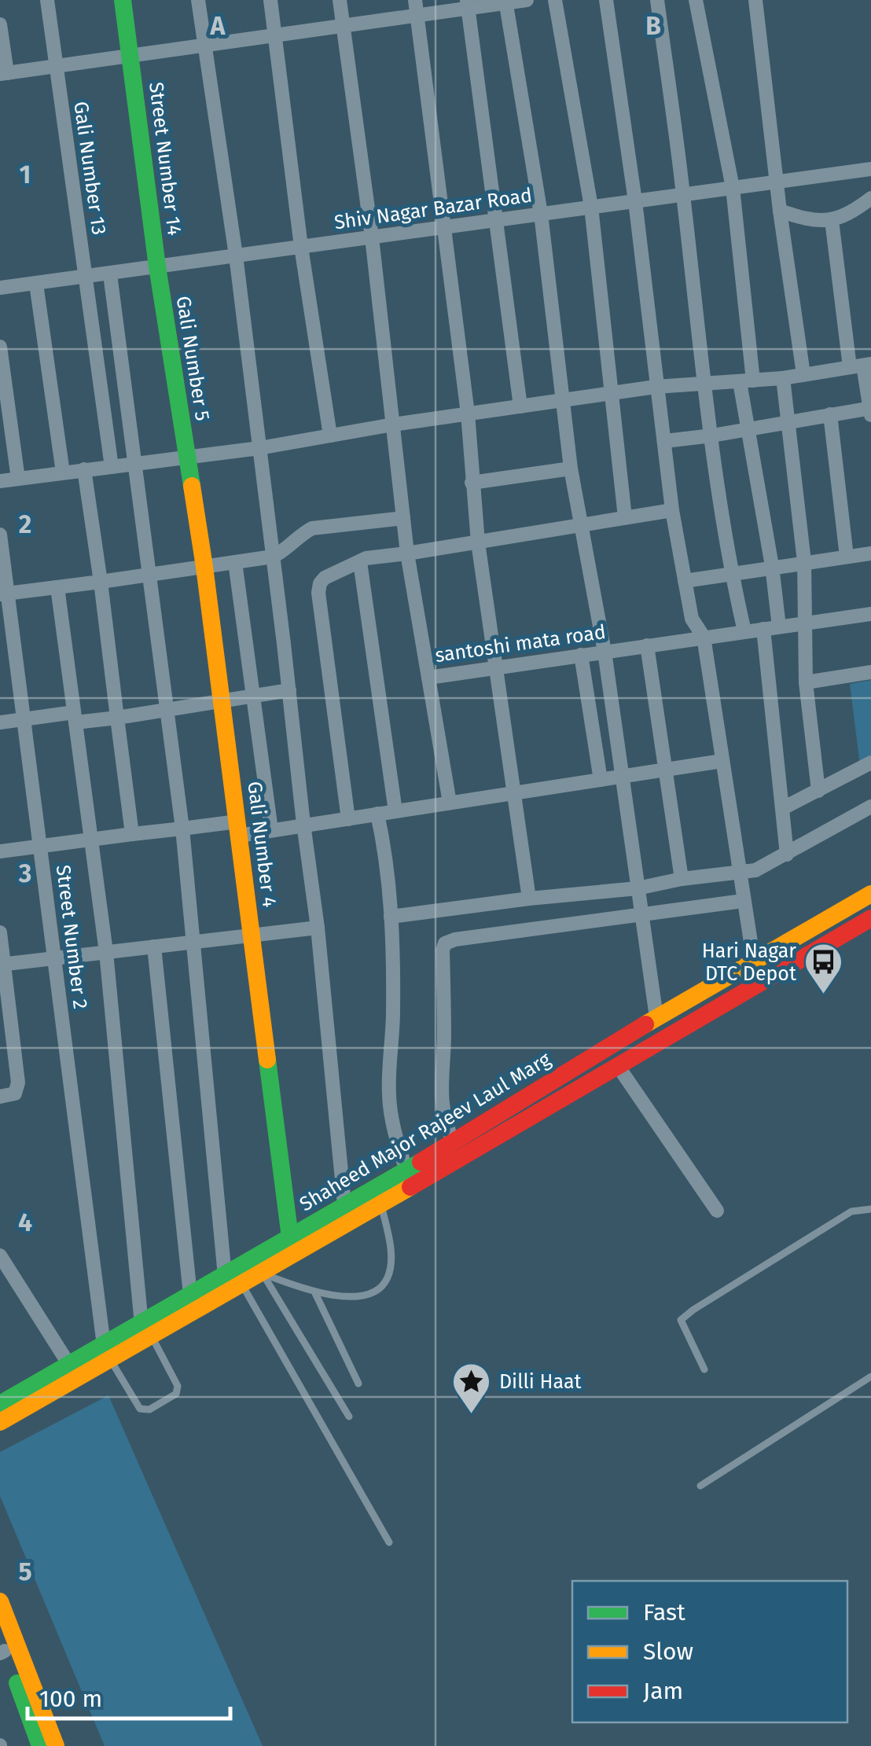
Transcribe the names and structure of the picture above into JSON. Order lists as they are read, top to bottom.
{
  "streets": {
    "street": [
      "Street Number 14",
      "Gali Number 13",
      "Shiv Nagar Bazar Road",
      "Gali Number 5",
      "santoshi mata road",
      "Gali Number 4",
      "Street Number 2",
      "Shaheed Major Rajeev Laul Marg"
    ]
  },
  "crossings": [
    ["Street Number 14", "Shiv Nagar Bazar Road"],
    ["Street Number 14", "Gali Number 5"],
    ["Gali Number 13", "Shiv Nagar Bazar Road"],
    ["Shiv Nagar Bazar Road", "Gali Number 5"],
    ["Shiv Nagar Bazar Road", "santoshi mata road"],
    ["Gali Number 5", "Gali Number 4"],
    ["Gali Number 4", "Shaheed Major Rajeev Laul Marg"],
    ["Street Number 2", "Shaheed Major Rajeev Laul Marg"]
  ],
  "places": {
    "bus stop": ["Hari Nagar DTC Depot"],
    "place": ["Dilli Haat"]
  },
  "legend": ["Fast", "Slow", "Jam"],
  "scale_bar": "100 m",
  "grid": {
    "columns": ["A", "B"],
    "rows": [
      "1",
      "2",
      "3",
      "4",
      "5"
    ]
  }
}
